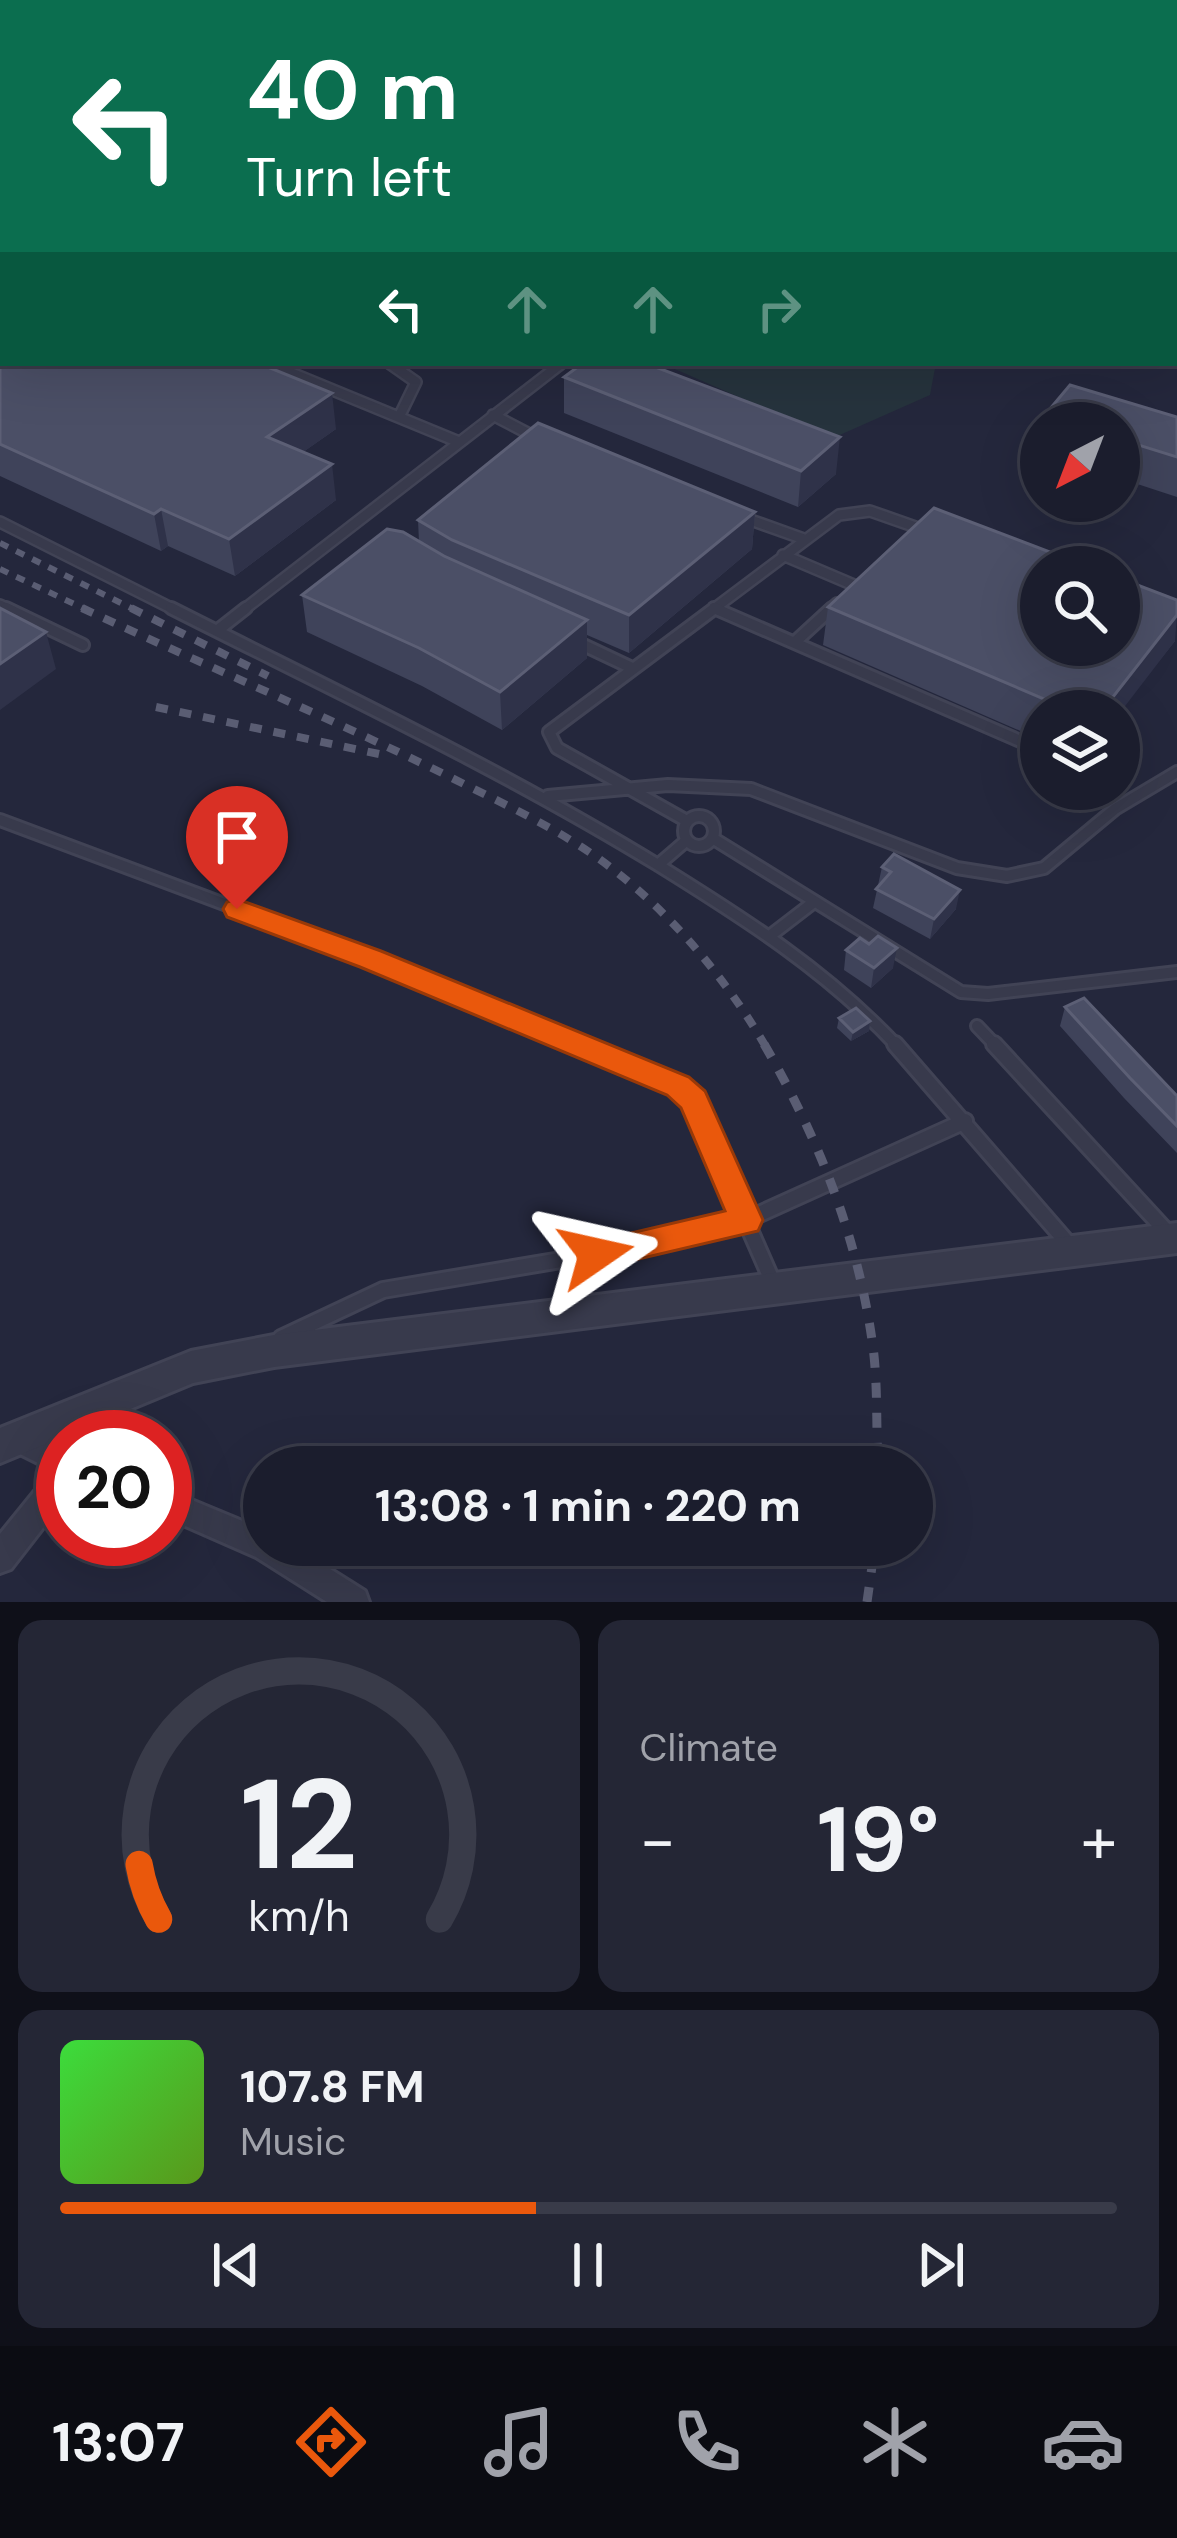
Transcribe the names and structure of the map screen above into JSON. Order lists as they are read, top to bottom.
{
  "north": "bottom left",
  "page": {
    "turn": ["40 m", "Turn left"],
    "limit": "20",
    "trip": "13:08 · 1 min · 220 m",
    "tile": "Climate",
    "heat": ["−", "19°", "+"],
    "song": ["107.8 FM", "Music"],
    "tabs": "13:07",
    "gauge": ["12", "km/h"]
  }
}
